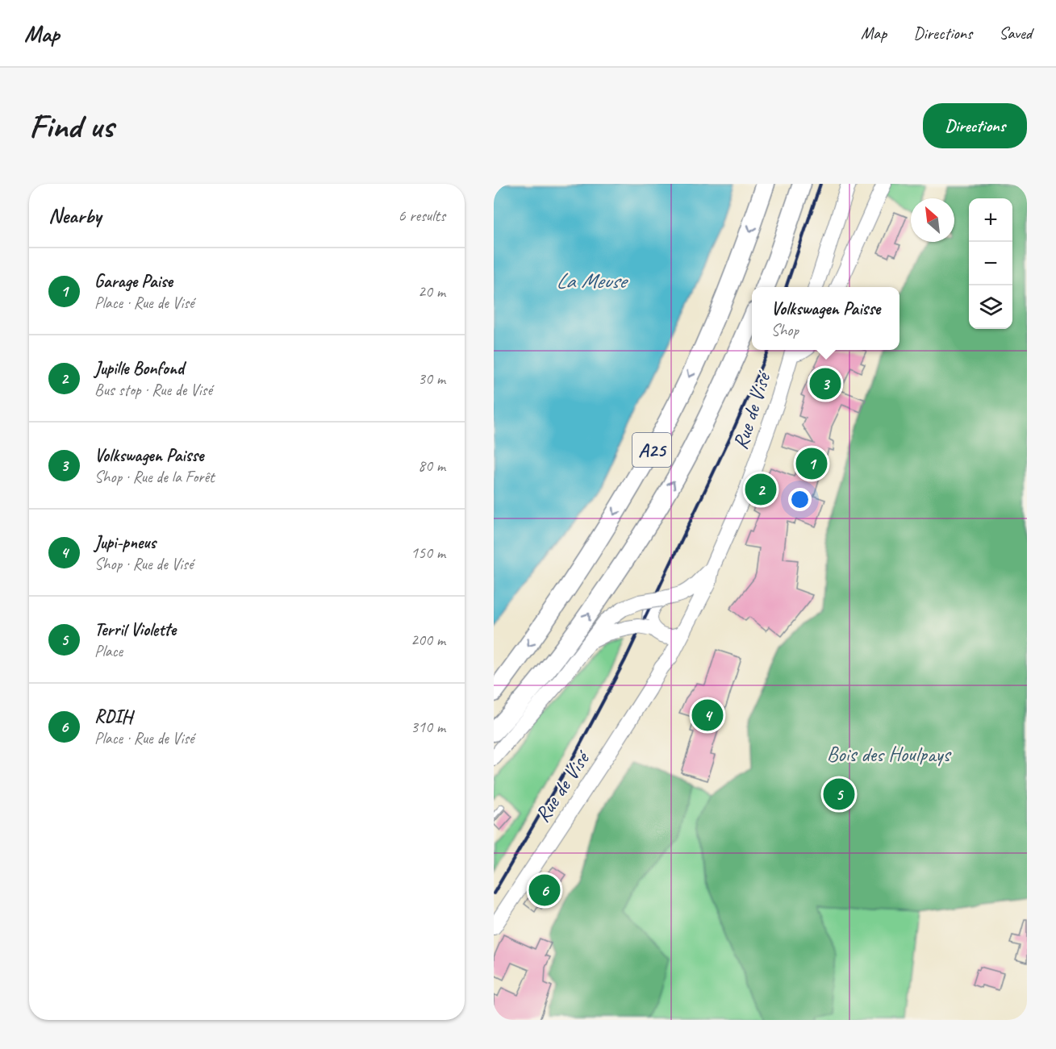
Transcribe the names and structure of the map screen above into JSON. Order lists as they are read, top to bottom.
{
  "streets": {
    "highway": ["A25"],
    "main road": ["Rue de Visé"]
  },
  "water": ["La Meuse"],
  "parks": ["Bois des Houlpays"],
  "north": "top left",
  "page": {
    "header": "Map",
    "nav": ["Map", "Directions", "Saved"],
    "buttons": "Directions",
    "title": "Find us",
    "heading": ["Nearby", "6 results"],
    "map_buttons": ["+", "−"],
    "list": [
      {
        "mark": "1",
        "name": "Garage Paise",
        "note": "Place · Rue de Visé",
        "value": "20 m"
      },
      {
        "mark": "2",
        "name": "Jupille Bonfond",
        "note": "Bus stop · Rue de Visé",
        "value": "30 m"
      },
      {
        "mark": "3",
        "name": "Volkswagen Paisse",
        "note": "Shop · Rue de la Forêt",
        "value": "80 m"
      },
      {
        "mark": "4",
        "name": "Jupi-pneus",
        "note": "Shop · Rue de Visé",
        "value": "150 m"
      },
      {
        "mark": "5",
        "name": "Terril Violette",
        "note": "Place",
        "value": "200 m"
      },
      {
        "mark": "6",
        "name": "RDIH",
        "note": "Place · Rue de Visé",
        "value": "310 m"
      }
    ],
    "popup": ["Volkswagen Paisse", "Shop"],
    "pins": [
      "3",
      "1",
      "2",
      "4",
      "5",
      "6"
    ]
  }
}
